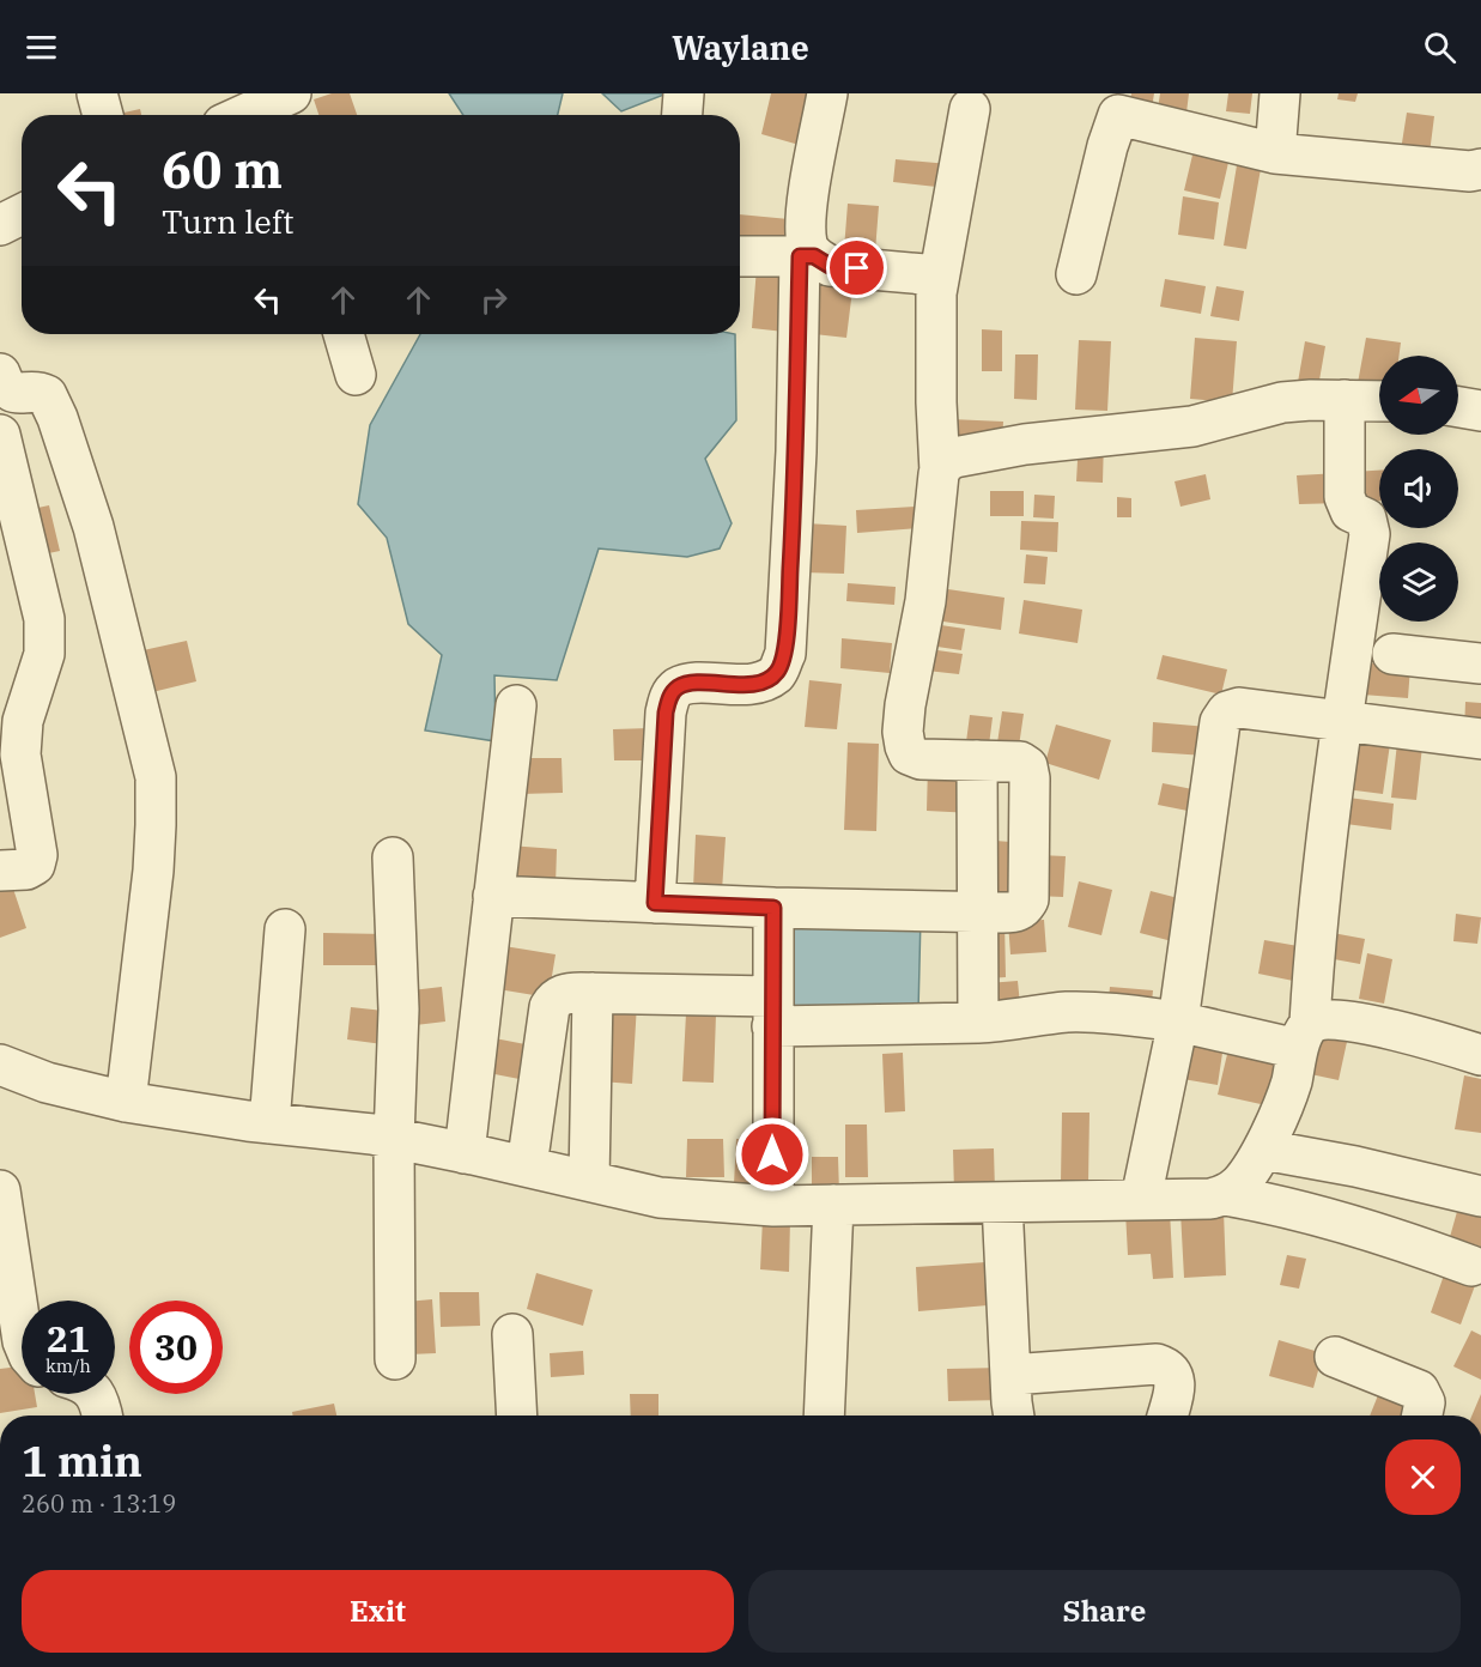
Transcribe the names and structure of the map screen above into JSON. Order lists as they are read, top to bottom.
{
  "north": "left",
  "page": {
    "header": "Waylane",
    "turn": ["60 m", "Turn left"],
    "speed": "21 km/h",
    "limit": "30",
    "heading": ["1 min", "260 m · 13:19"],
    "buttons": ["Exit", "Share"]
  }
}
